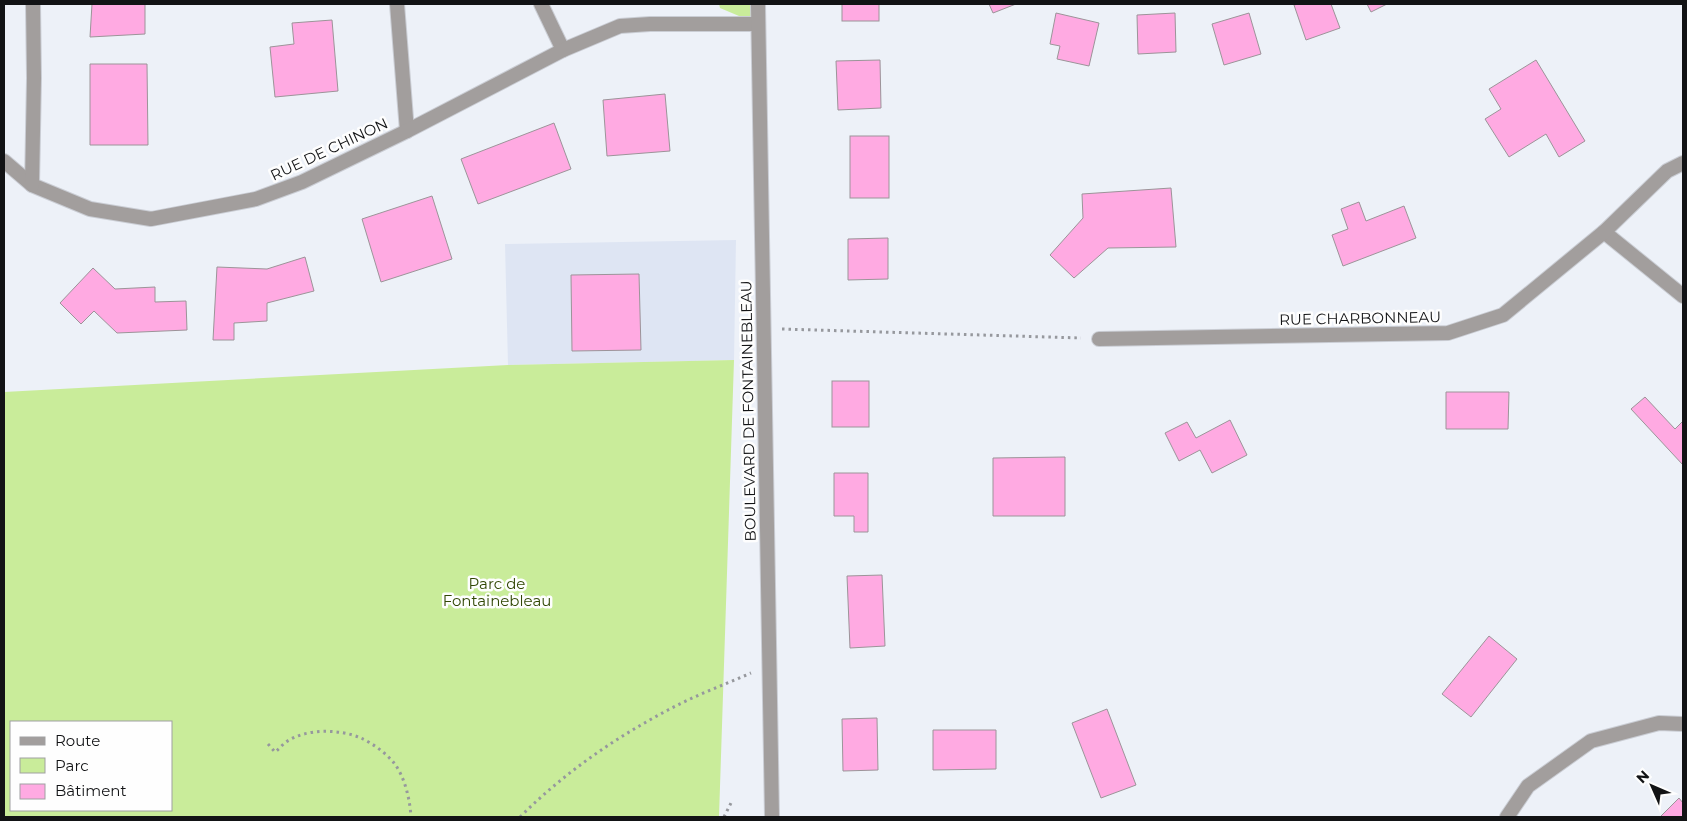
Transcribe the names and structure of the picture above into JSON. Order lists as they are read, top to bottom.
{
  "streets": {
    "street": ["RUE DE CHINON", "RUE CHARBONNEAU", "BOULEVARD DE FONTAINEBLEAU"]
  },
  "crossings": [
    ["RUE DE CHINON", "BOULEVARD DE FONTAINEBLEAU"]
  ],
  "parks": ["Parc de Fontainebleau"],
  "legend": ["Route", "Parc", "Bâtiment"],
  "north": "top left"
}
